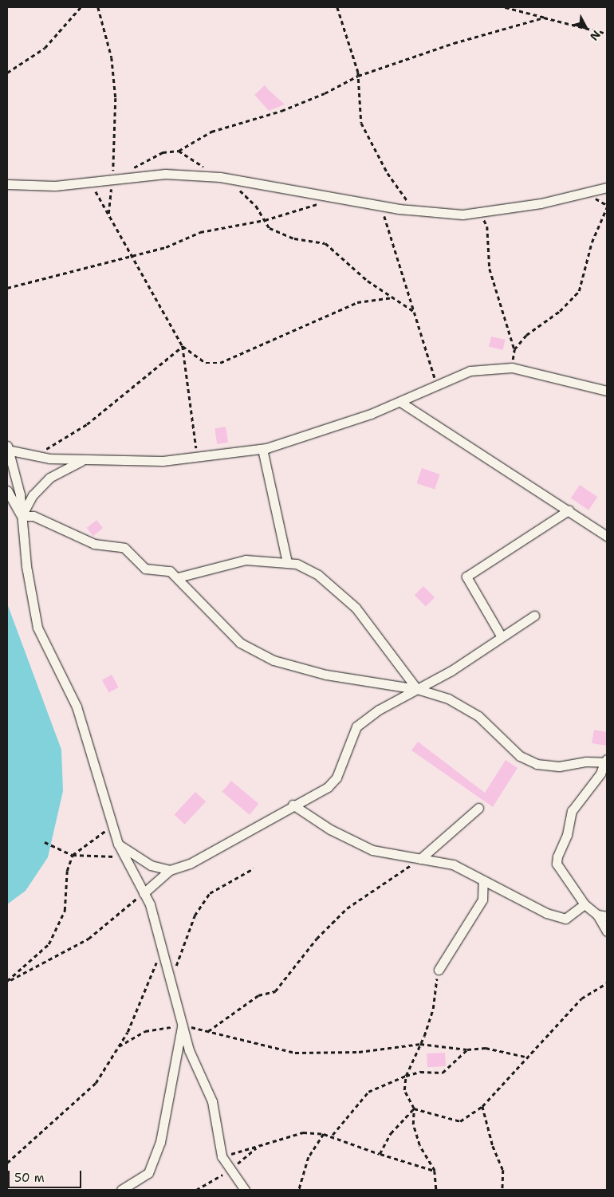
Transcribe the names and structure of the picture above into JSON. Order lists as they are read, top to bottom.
{
  "scale_bar": "50 m",
  "north": "bottom right"
}
